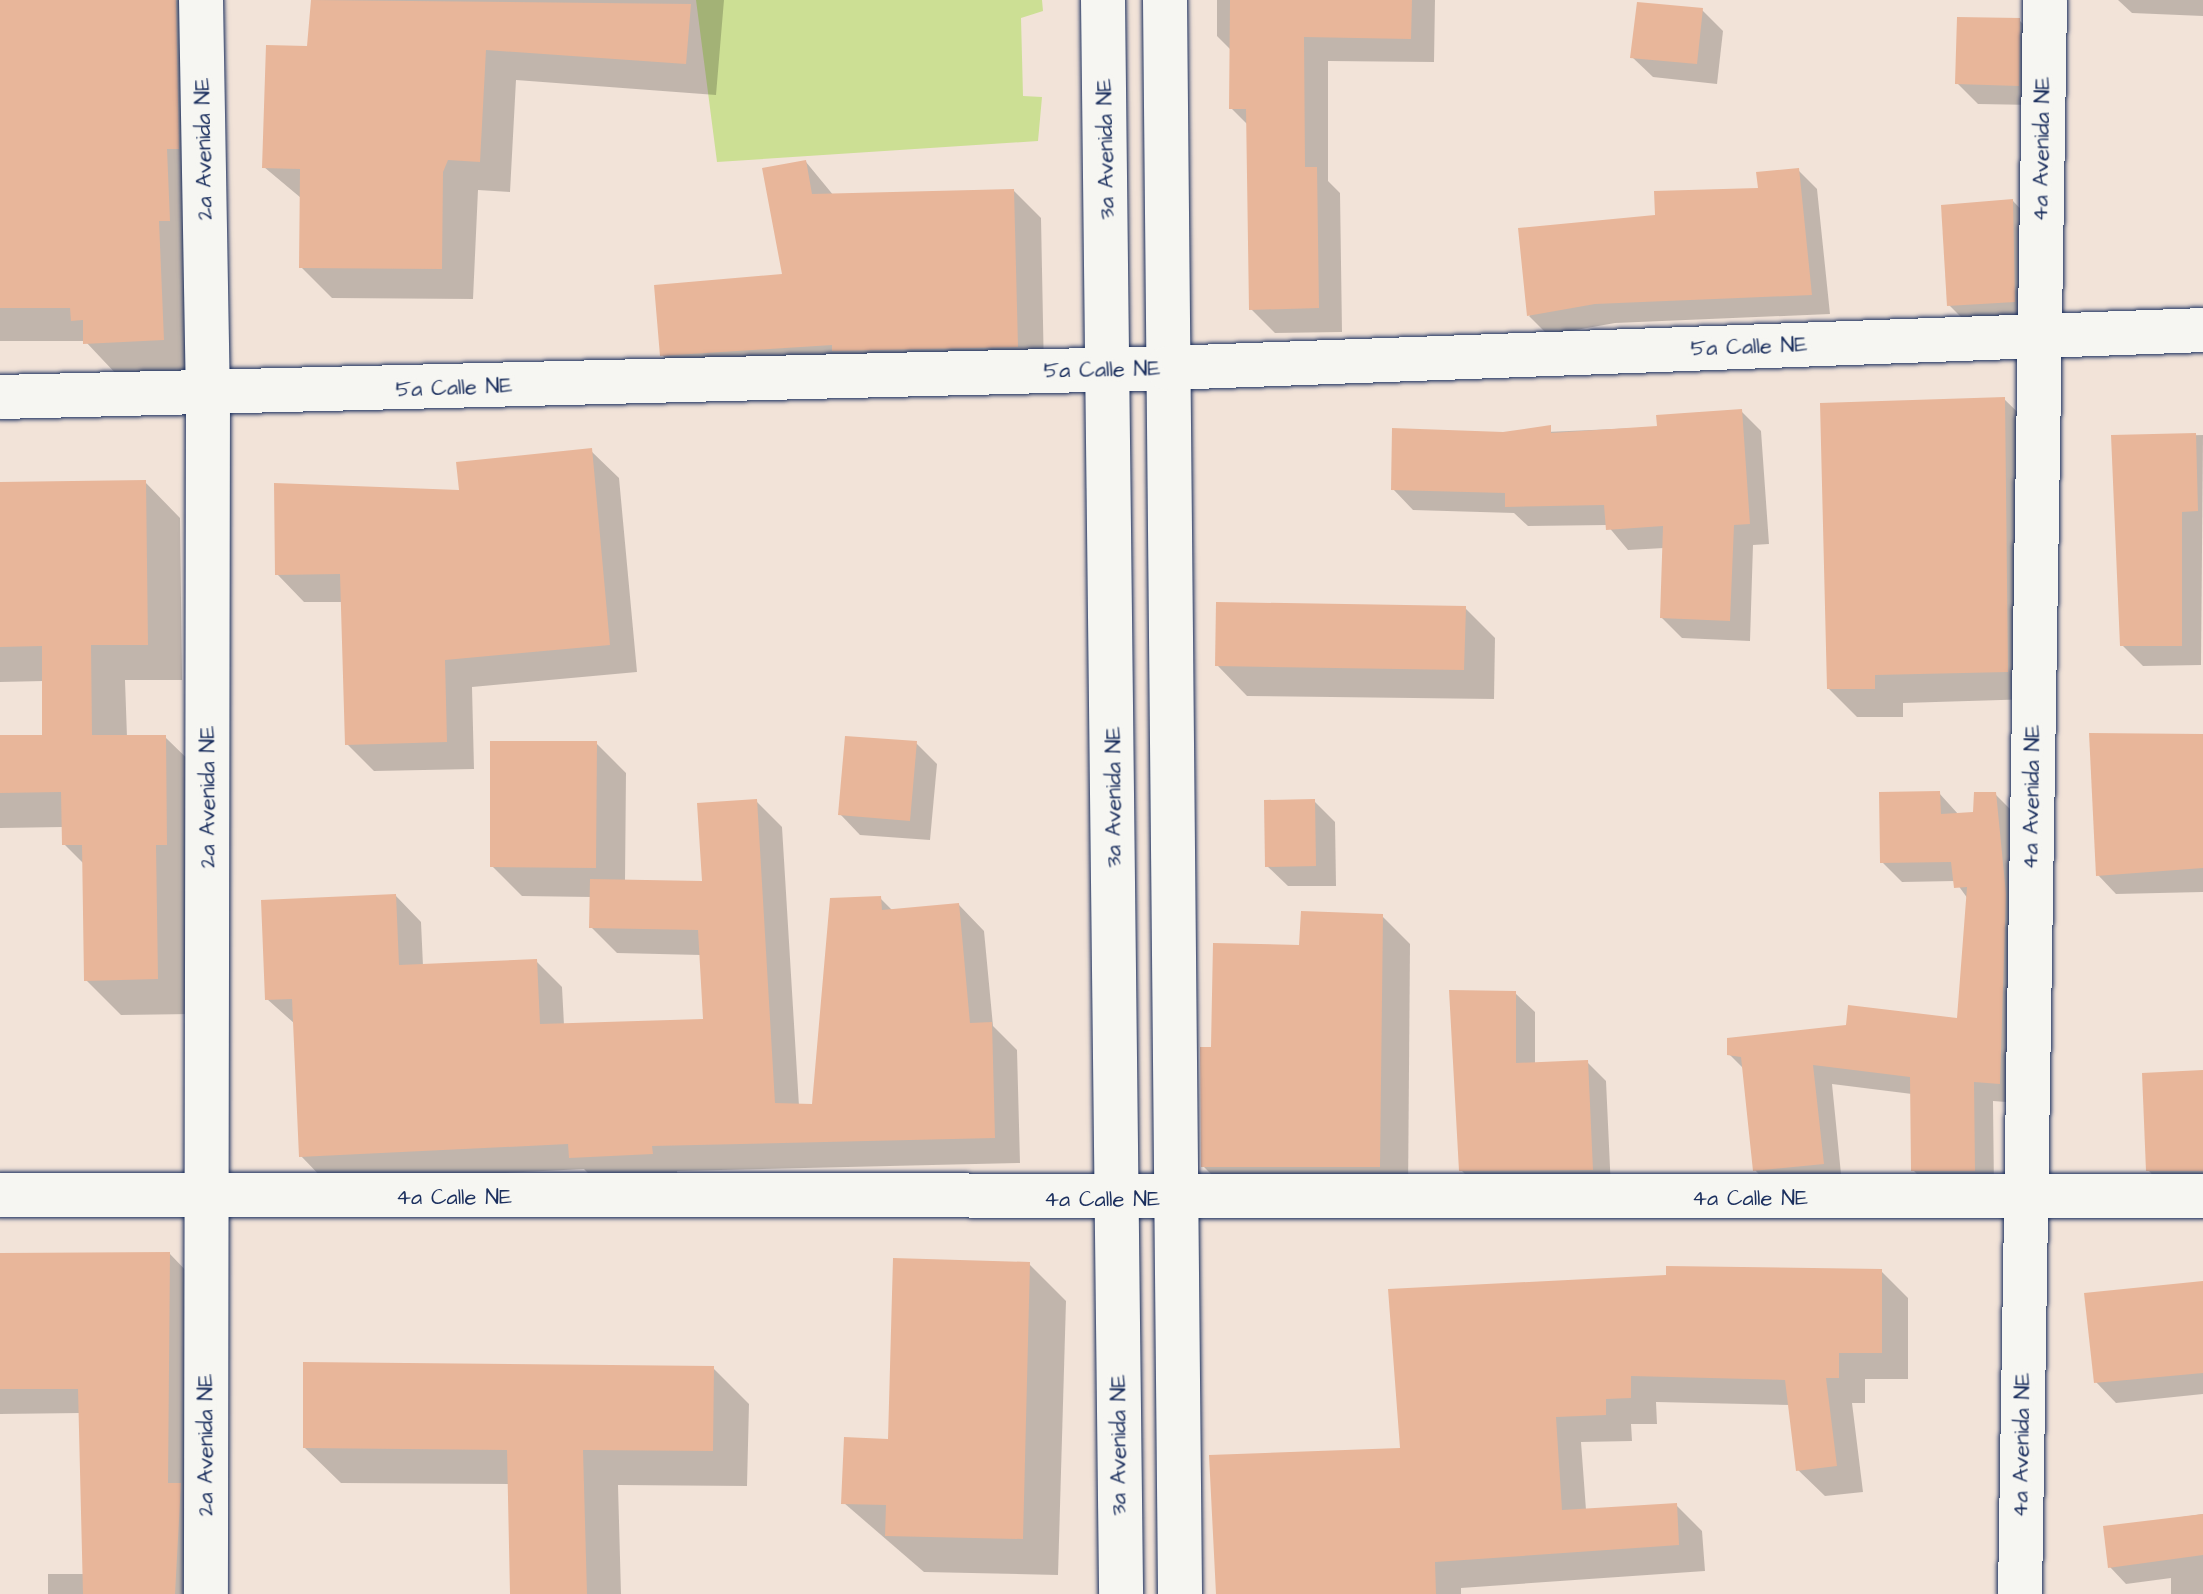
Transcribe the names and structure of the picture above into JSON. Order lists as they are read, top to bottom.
{
  "streets": {
    "street": [
      "2a Avenida NE",
      "3a Avenida NE",
      "4a Avenida NE",
      "5a Calle NE",
      "4a Calle NE"
    ]
  },
  "crossings": [
    ["2a Avenida NE", "5a Calle NE"],
    ["2a Avenida NE", "4a Calle NE"],
    ["3a Avenida NE", "5a Calle NE"],
    ["3a Avenida NE", "4a Calle NE"],
    ["4a Avenida NE", "5a Calle NE"],
    ["4a Avenida NE", "4a Calle NE"]
  ]
}
